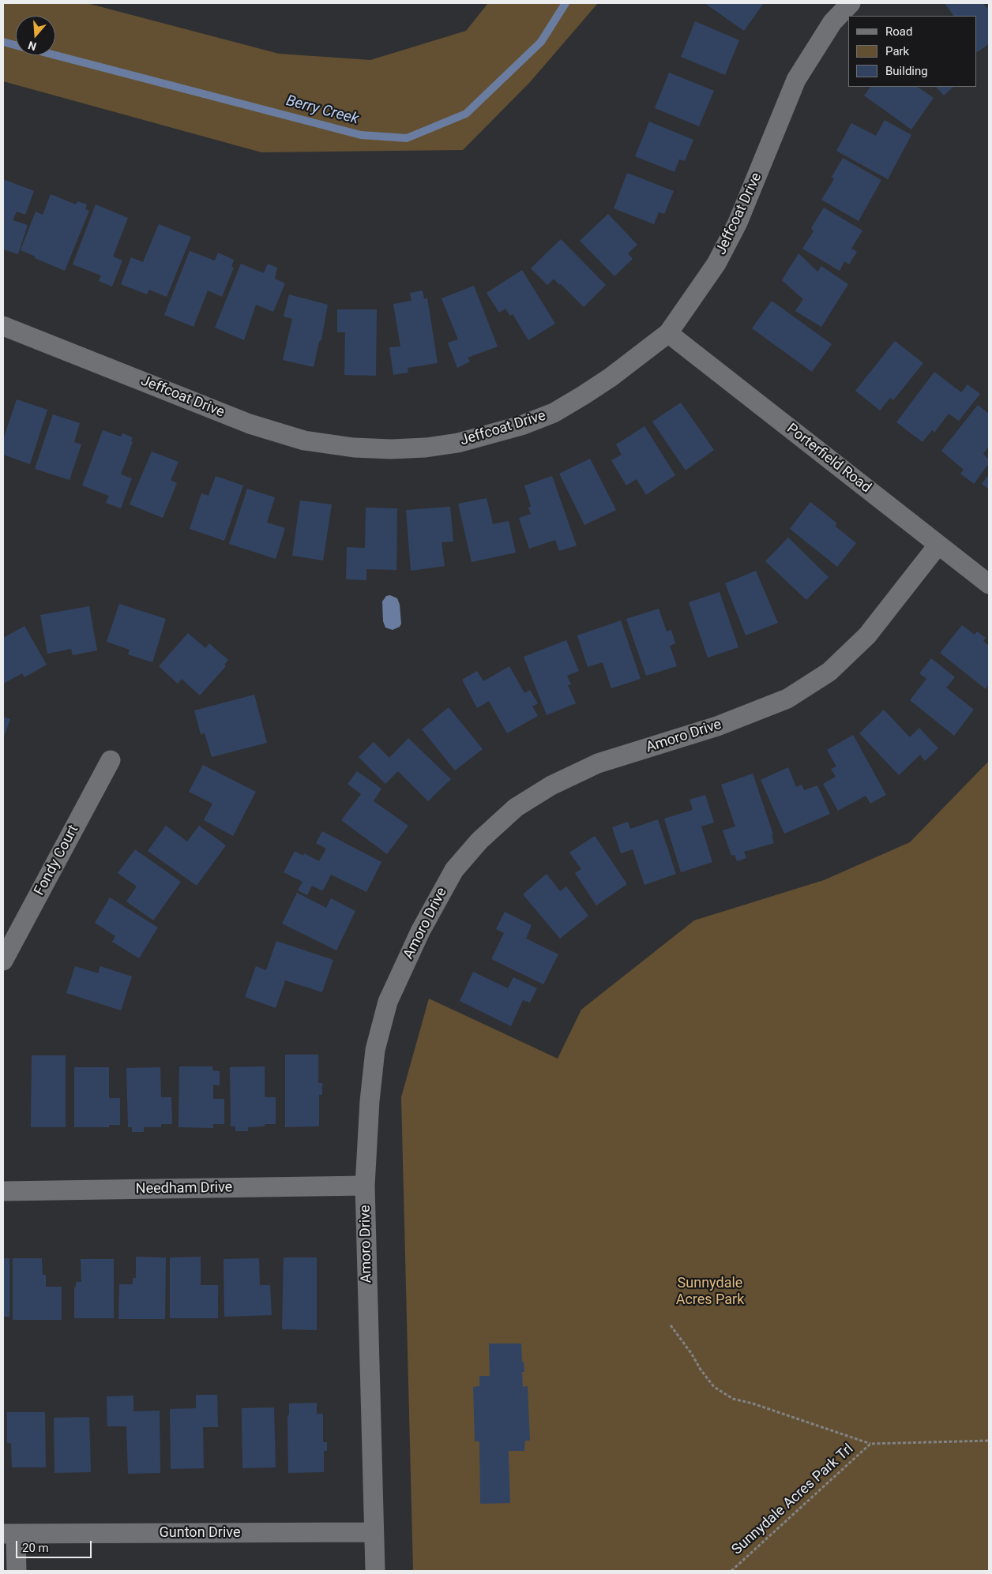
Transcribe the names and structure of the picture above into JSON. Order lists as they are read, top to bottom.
{
  "streets": {
    "street": [
      "Jeffcoat Drive",
      "Porterfield Road",
      "Amoro Drive",
      "Fondy Court",
      "Needham Drive",
      "Gunton Drive"
    ],
    "path": ["Sunnydale Acres Park Trl"]
  },
  "crossings": [
    ["Jeffcoat Drive", "Porterfield Road"],
    ["Porterfield Road", "Amoro Drive"],
    ["Amoro Drive", "Needham Drive"],
    ["Amoro Drive", "Gunton Drive"]
  ],
  "water": ["Berry Creek"],
  "parks": ["Sunnydale Acres Park"],
  "legend": ["Road", "Park", "Building"],
  "scale_bar": "20 m",
  "north": "bottom"
}
